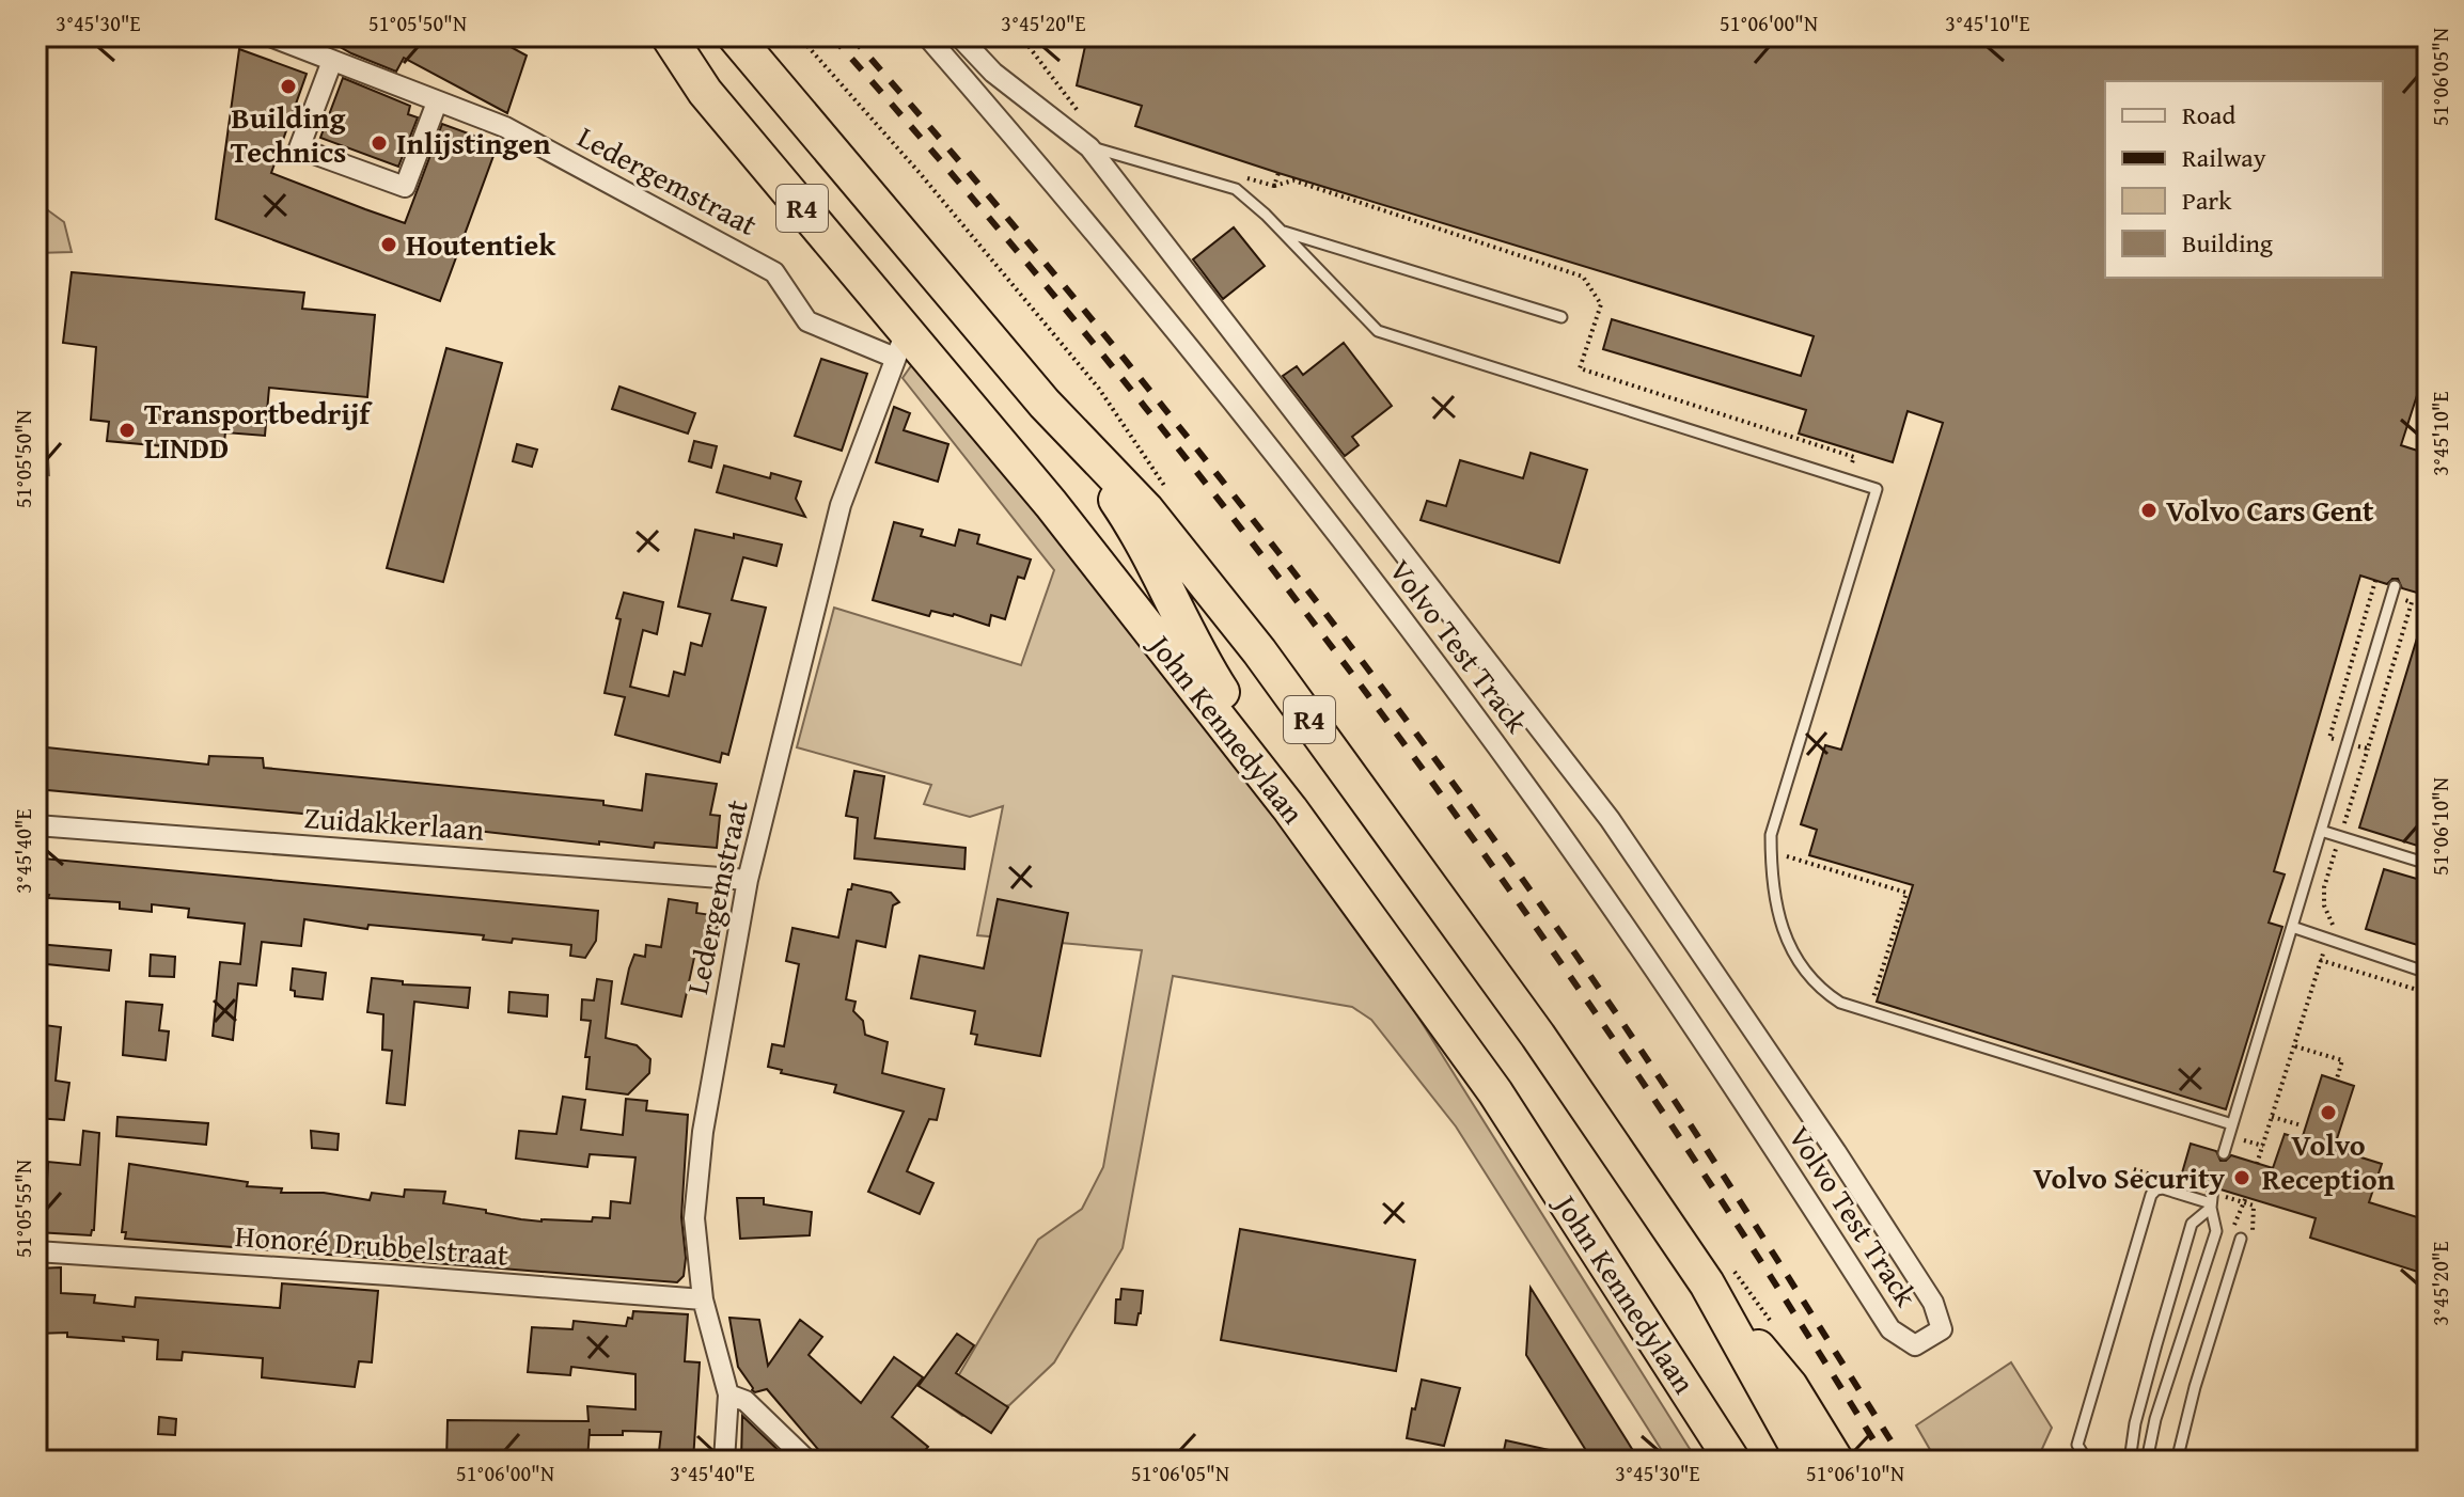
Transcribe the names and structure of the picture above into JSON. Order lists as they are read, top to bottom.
{
  "streets": {
    "highway": ["R4", "John Kennedylaan"],
    "street": [
      "Ledergemstraat",
      "Volvo Test Track",
      "Zuidakkerlaan",
      "Honoré Drubbelstraat"
    ]
  },
  "crossings": [
    ["Ledergemstraat", "Zuidakkerlaan"],
    ["Ledergemstraat", "Honoré Drubbelstraat"]
  ],
  "places": [
    "Building Technics",
    "Inlijstingen",
    "Houtentiek",
    "Transportbedrijf LINDD",
    "Volvo Cars Gent",
    "Volvo Reception",
    "Volvo Security"
  ],
  "legend": [
    "Road",
    "Railway",
    "Park",
    "Building"
  ],
  "coordinates": [
    "3°45'30\"E",
    "51°05'50\"N",
    "3°45'20\"E",
    "51°06'00\"N",
    "3°45'10\"E",
    "51°06'05\"N",
    "51°06'10\"N",
    "3°45'40\"E",
    "51°05'55\"N"
  ]
}
